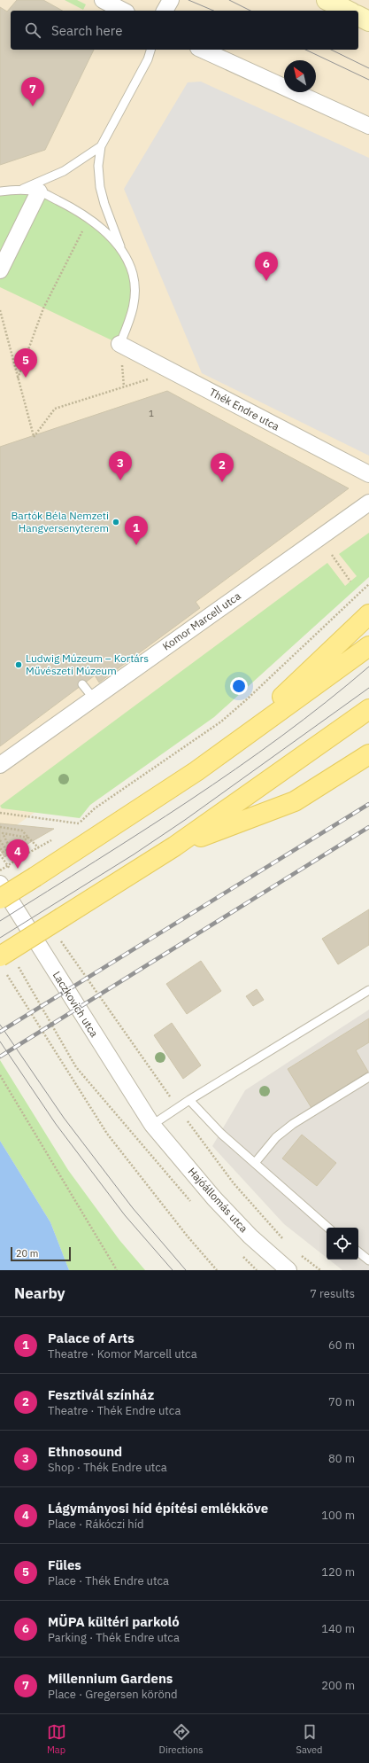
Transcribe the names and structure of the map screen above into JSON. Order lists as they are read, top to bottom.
{
  "streets": {
    "street": [
      "Thék Endre utca",
      "Komor Marcell utca",
      "Laczkovich utca",
      "Hajóállomás utca"
    ]
  },
  "crossings": [
    ["Laczkovich utca", "Hajóállomás utca"]
  ],
  "places": ["Bartók Béla Nemzeti Hangversenyterem", "Ludwig Múzeum – Kortárs Művészeti Múzeum"],
  "house_numbers": ["1"],
  "scale_bar": "20 m",
  "north": "top left",
  "page": {
    "search": "Search here",
    "pins": [
      "7",
      "6",
      "5",
      "3",
      "2",
      "1",
      "4"
    ],
    "scale": "20 m",
    "heading": ["Nearby", "7 results"],
    "list": [
      {
        "mark": "1",
        "name": "Palace of Arts",
        "note": "Theatre · Komor Marcell utca",
        "value": "60 m"
      },
      {
        "mark": "2",
        "name": "Fesztivál színház",
        "note": "Theatre · Thék Endre utca",
        "value": "70 m"
      },
      {
        "mark": "3",
        "name": "Ethnosound",
        "note": "Shop · Thék Endre utca",
        "value": "80 m"
      },
      {
        "mark": "4",
        "name": "Lágymányosi híd építési emlékköve",
        "note": "Place · Rákóczi híd",
        "value": "100 m"
      },
      {
        "mark": "5",
        "name": "Füles",
        "note": "Place · Thék Endre utca",
        "value": "120 m"
      },
      {
        "mark": "6",
        "name": "MÜPA kültéri parkoló",
        "note": "Parking · Thék Endre utca",
        "value": "140 m"
      },
      {
        "mark": "7",
        "name": "Millennium Gardens",
        "note": "Place · Gregersen körönd",
        "value": "200 m"
      }
    ],
    "nav": ["Map", "Directions", "Saved"]
  }
}
